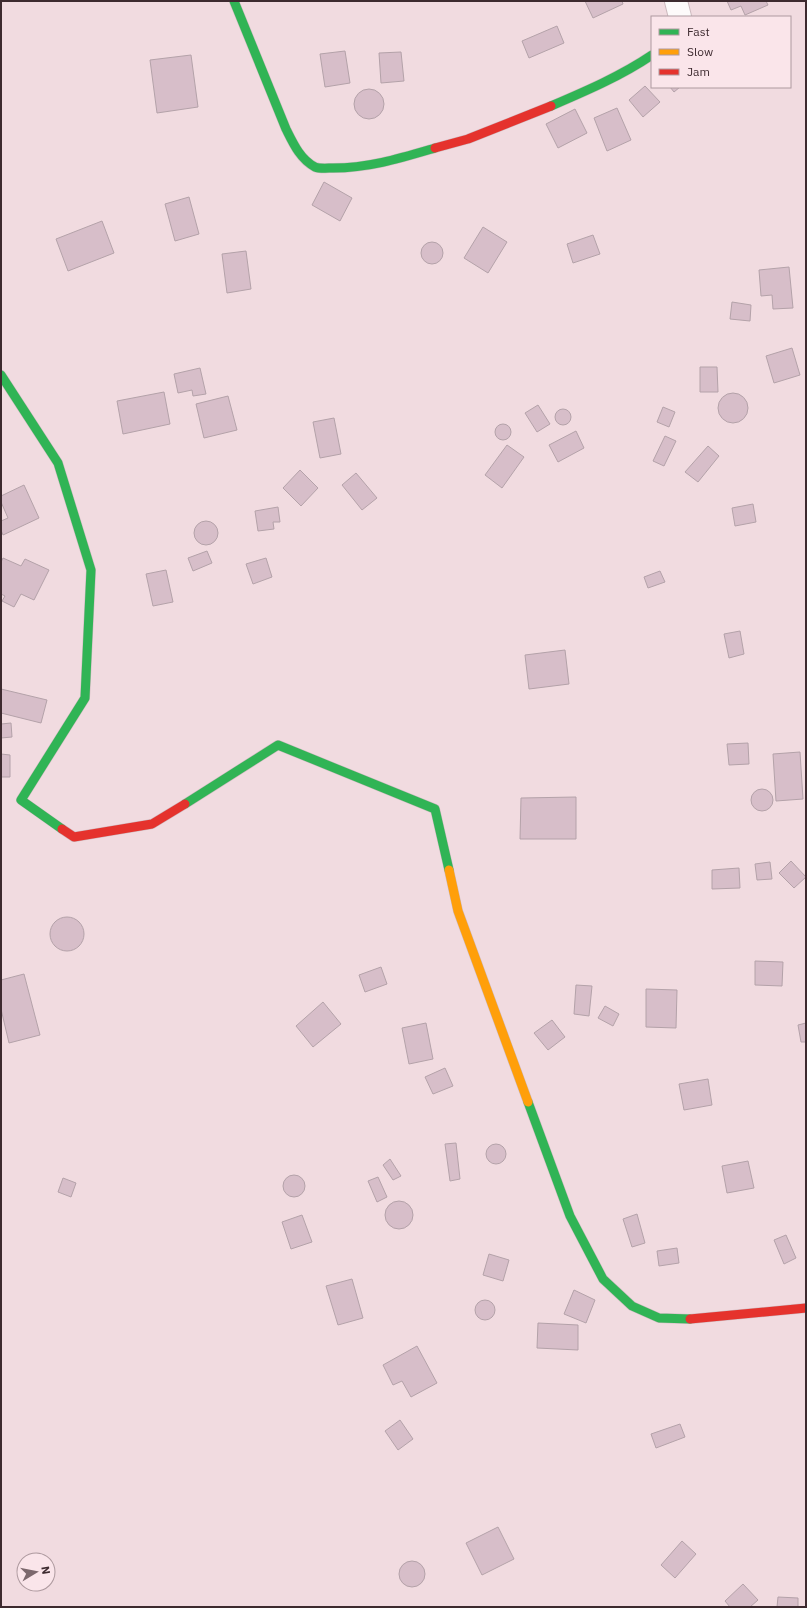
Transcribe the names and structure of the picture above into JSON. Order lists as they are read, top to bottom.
{
  "legend": ["Fast", "Slow", "Jam"],
  "north": "right"
}
